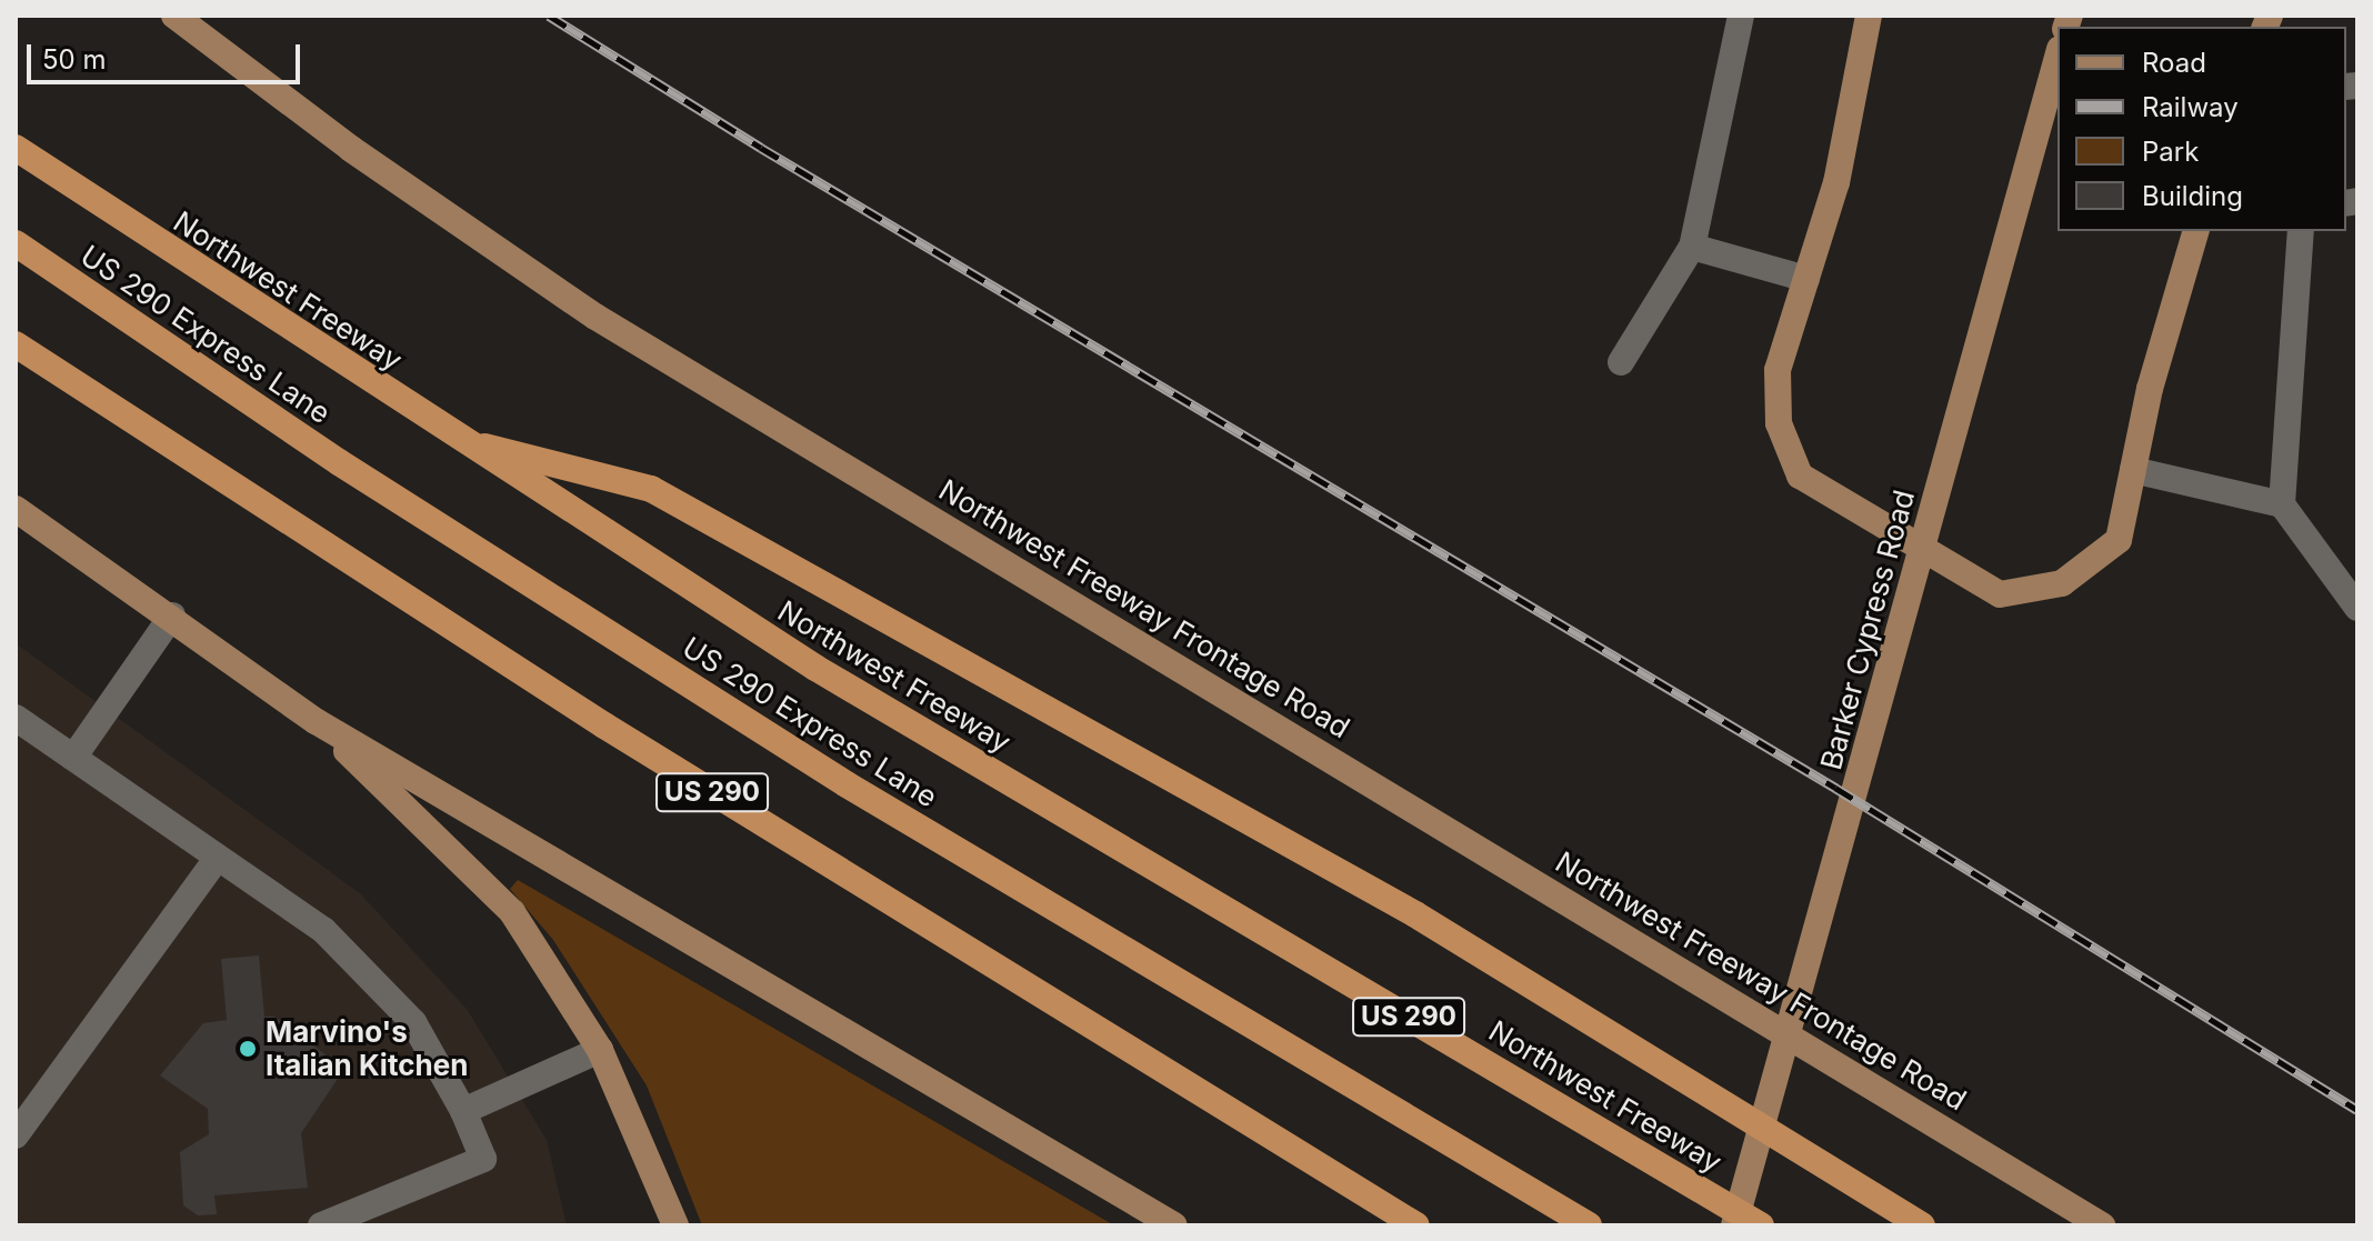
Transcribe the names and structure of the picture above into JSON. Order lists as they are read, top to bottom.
{
  "streets": {
    "highway": ["Northwest Freeway", "US 290 Express Lane", "US 290"],
    "main road": ["Northwest Freeway Frontage Road", "Barker Cypress Road"]
  },
  "crossings": [
    ["Northwest Freeway Frontage Road", "Barker Cypress Road"]
  ],
  "places": ["Marvino's Italian Kitchen"],
  "legend": [
    "Road",
    "Railway",
    "Park",
    "Building"
  ],
  "scale_bar": "50 m"
}
